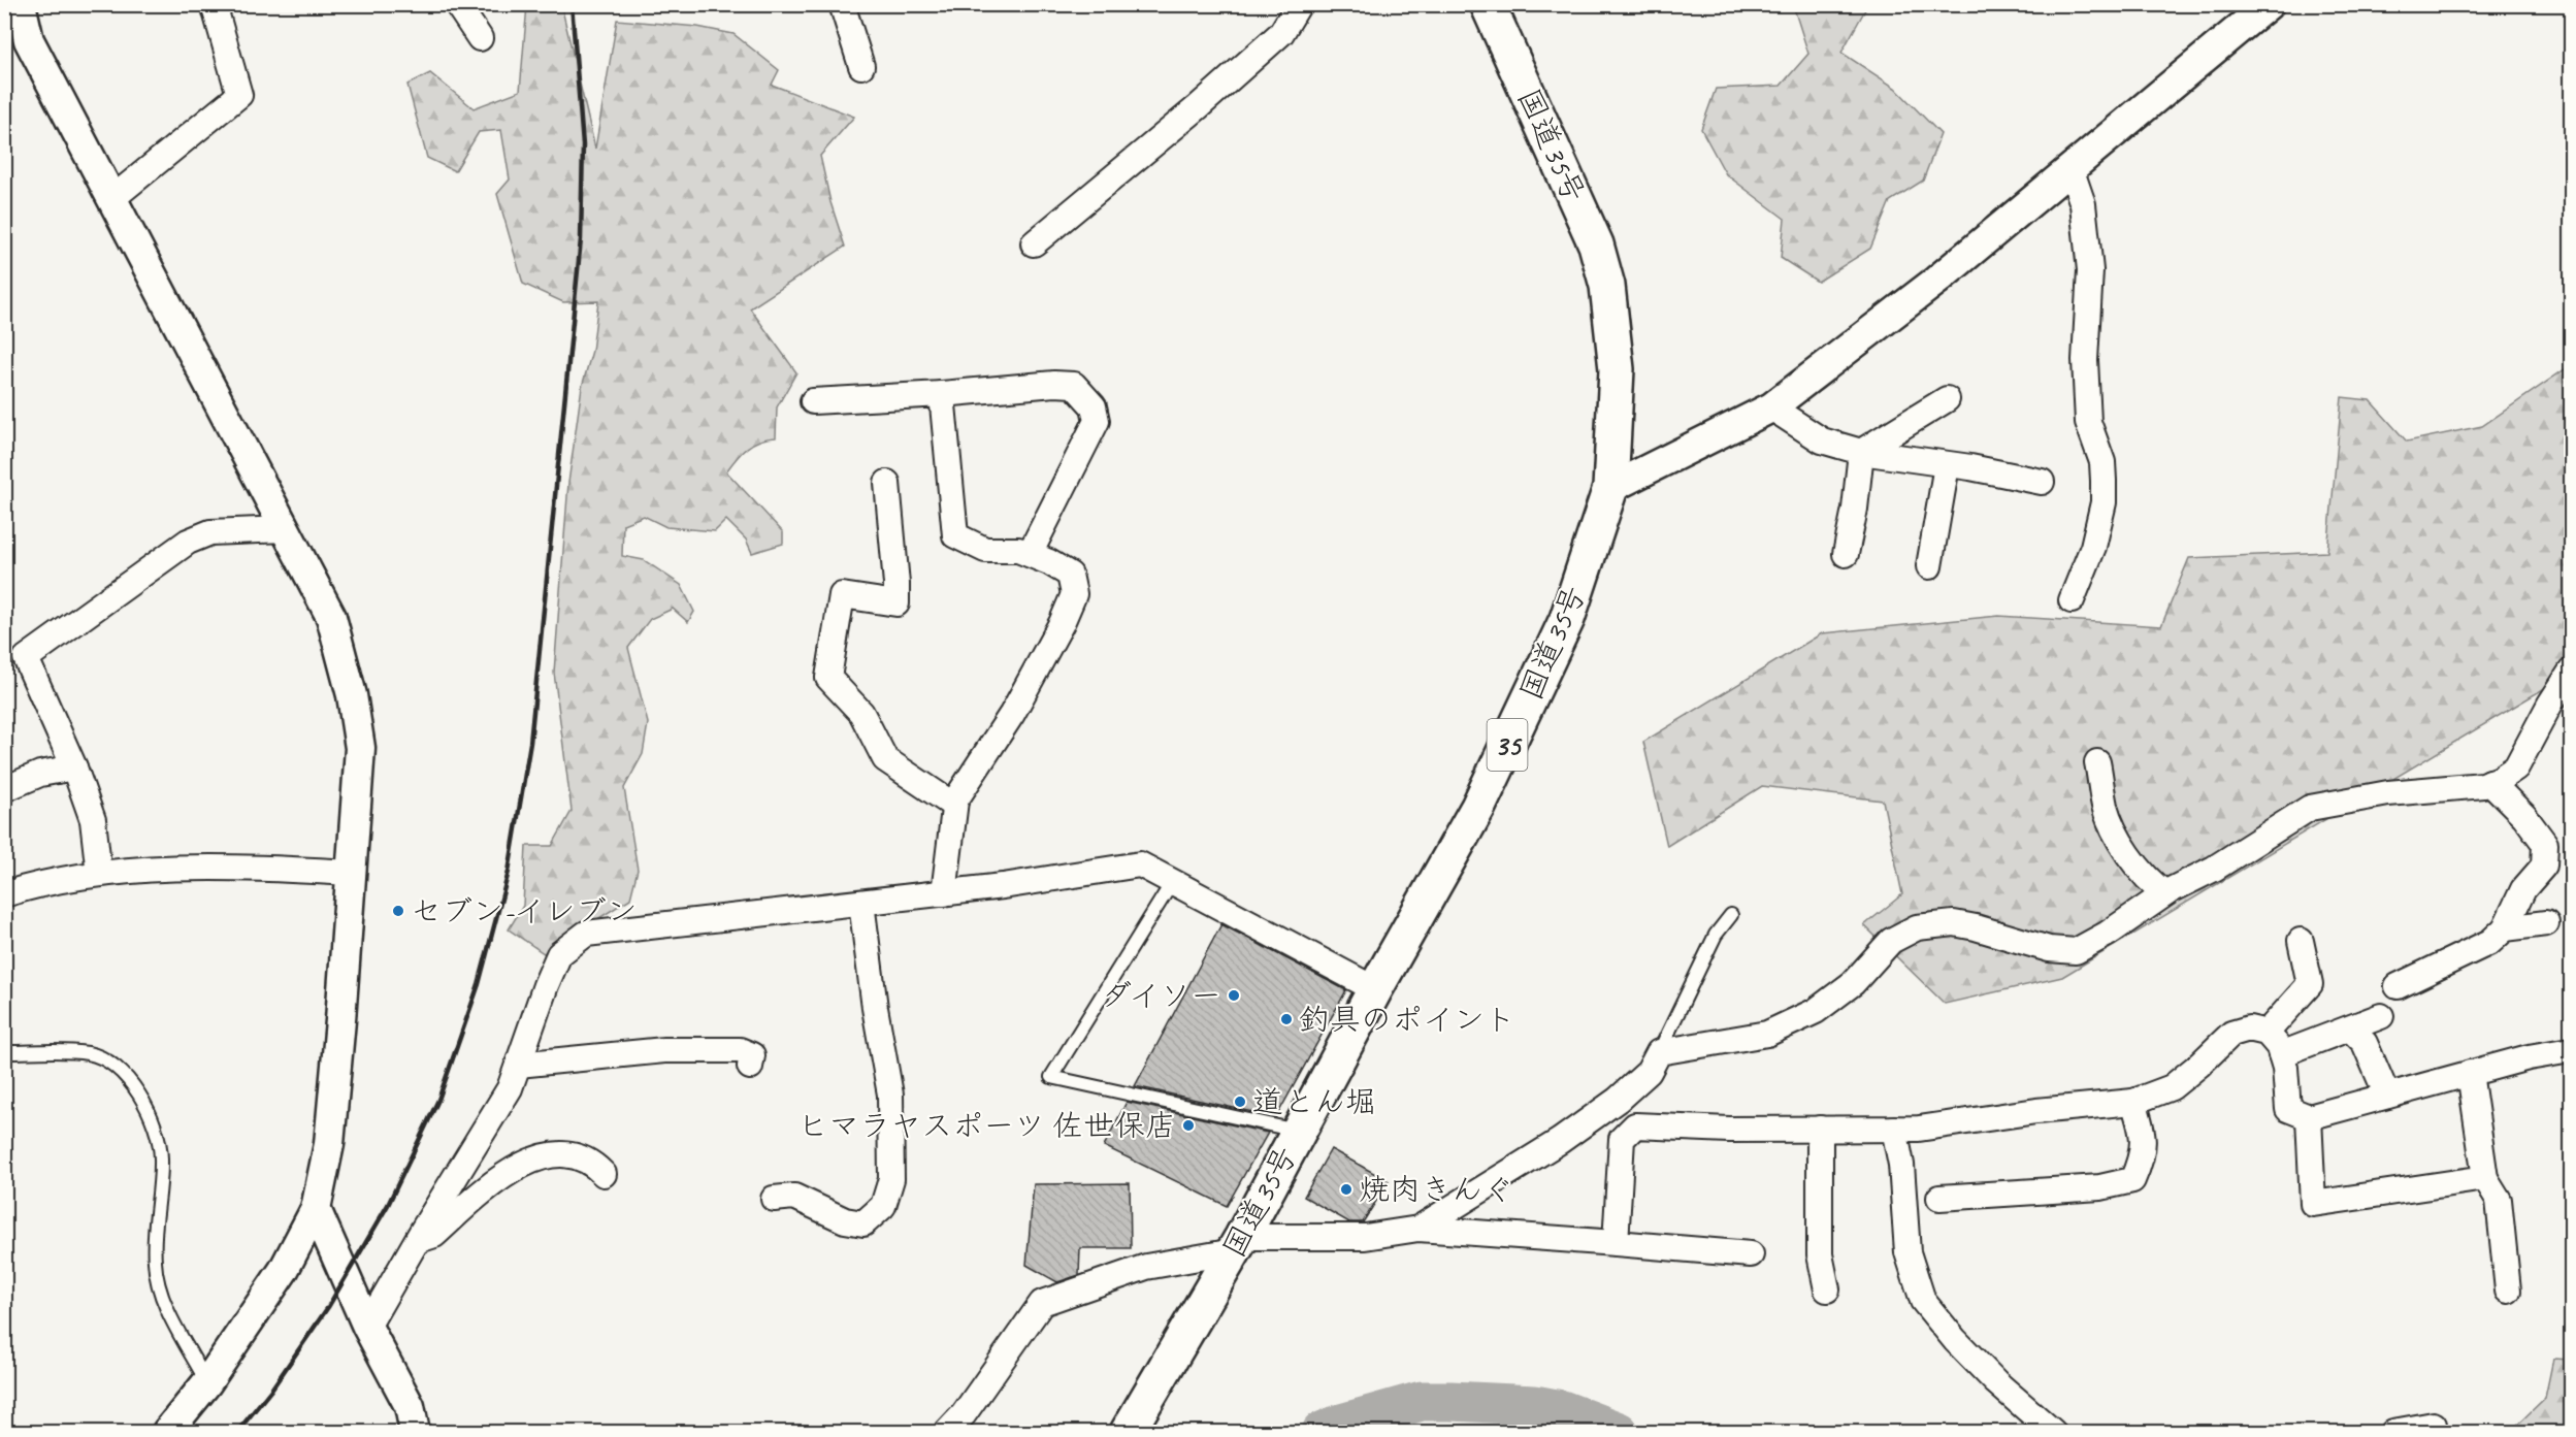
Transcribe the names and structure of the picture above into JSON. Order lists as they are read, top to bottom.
{
  "streets": {
    "highway": ["国道35号", "35"]
  },
  "places": [
    "セブン-イレブン",
    "ダイソー",
    "釣具のポイント",
    "道とん堀",
    "ヒマラヤスポーツ 佐世保店",
    "焼肉きんぐ"
  ]
}
